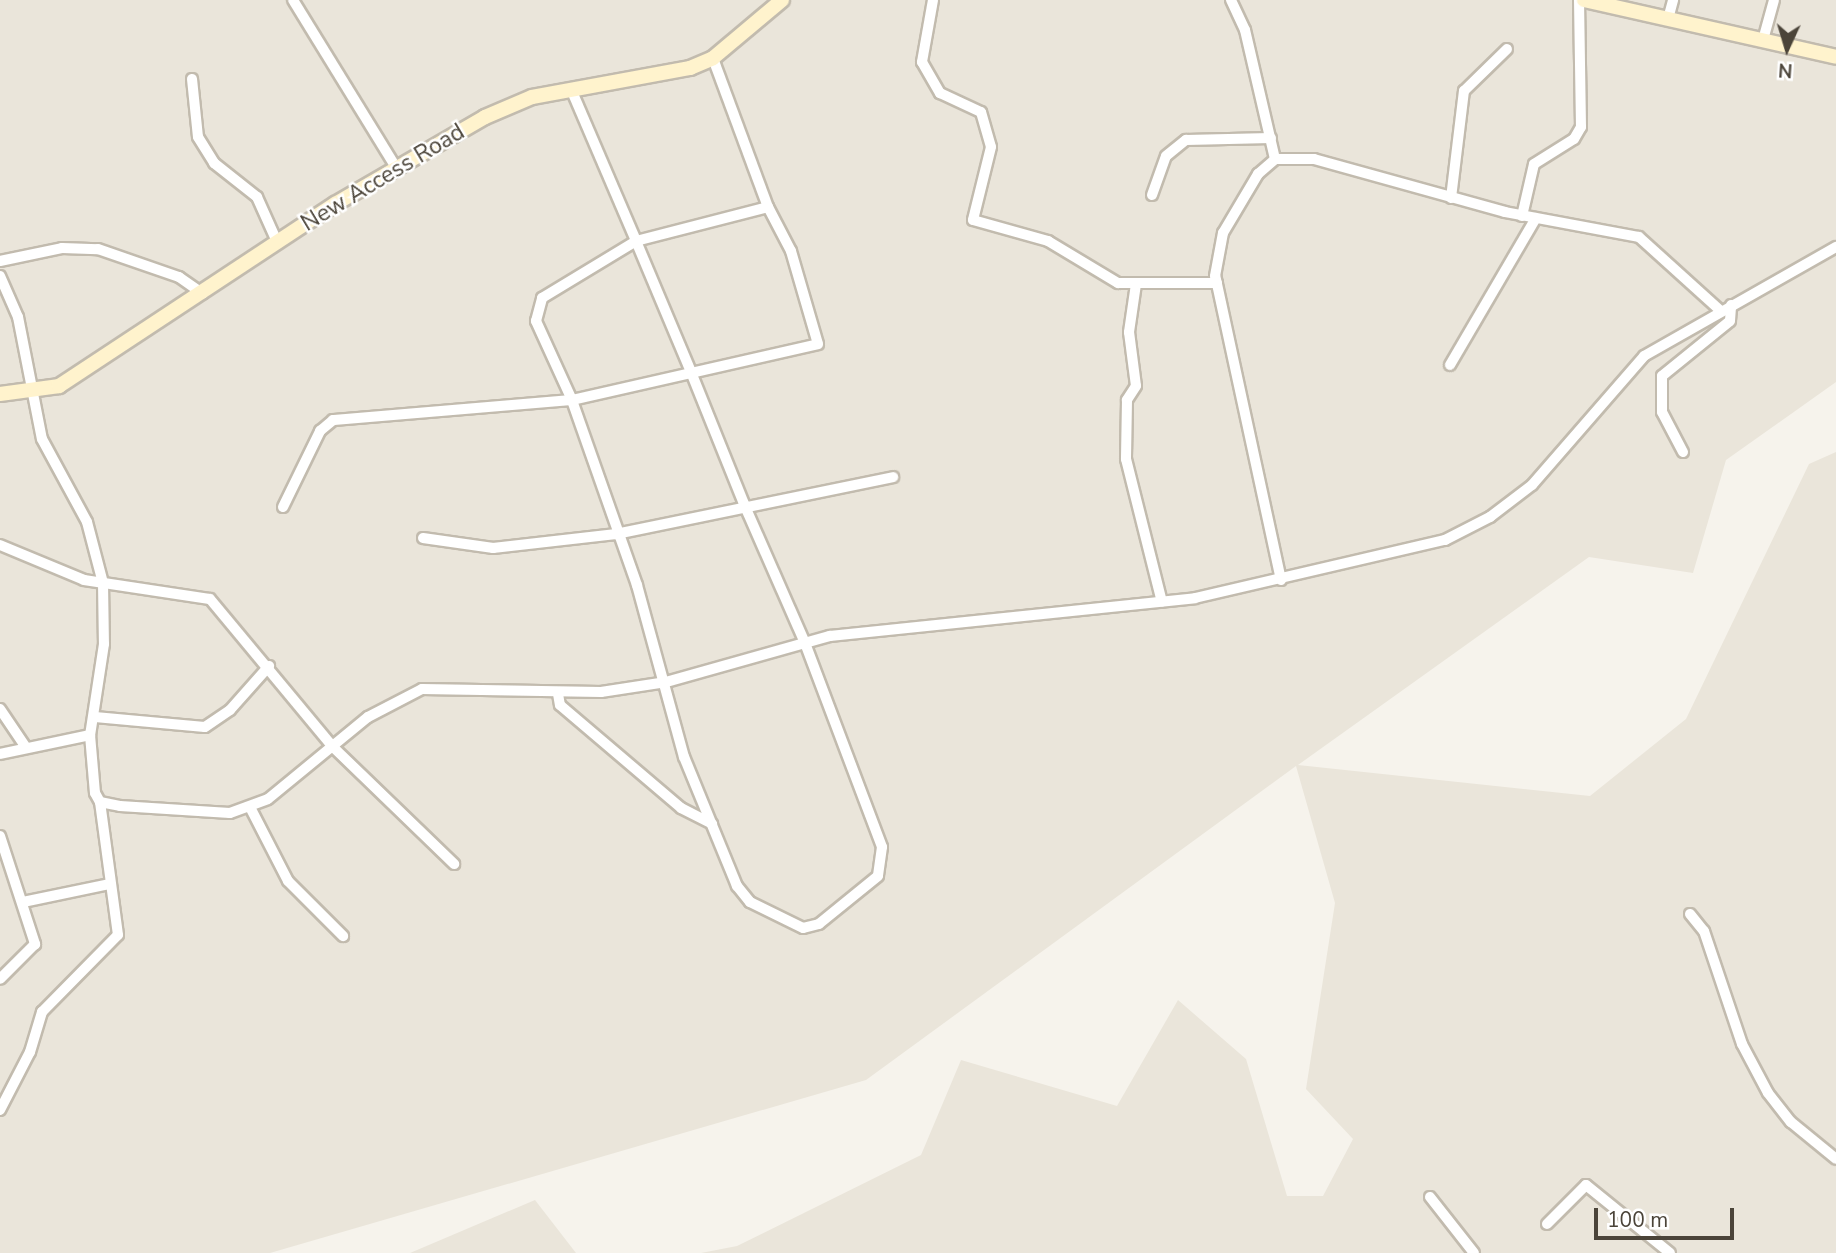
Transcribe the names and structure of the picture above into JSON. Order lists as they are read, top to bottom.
{
  "streets": {
    "main road": ["New Access Road"]
  },
  "scale_bar": "100 m",
  "north": "bottom"
}
